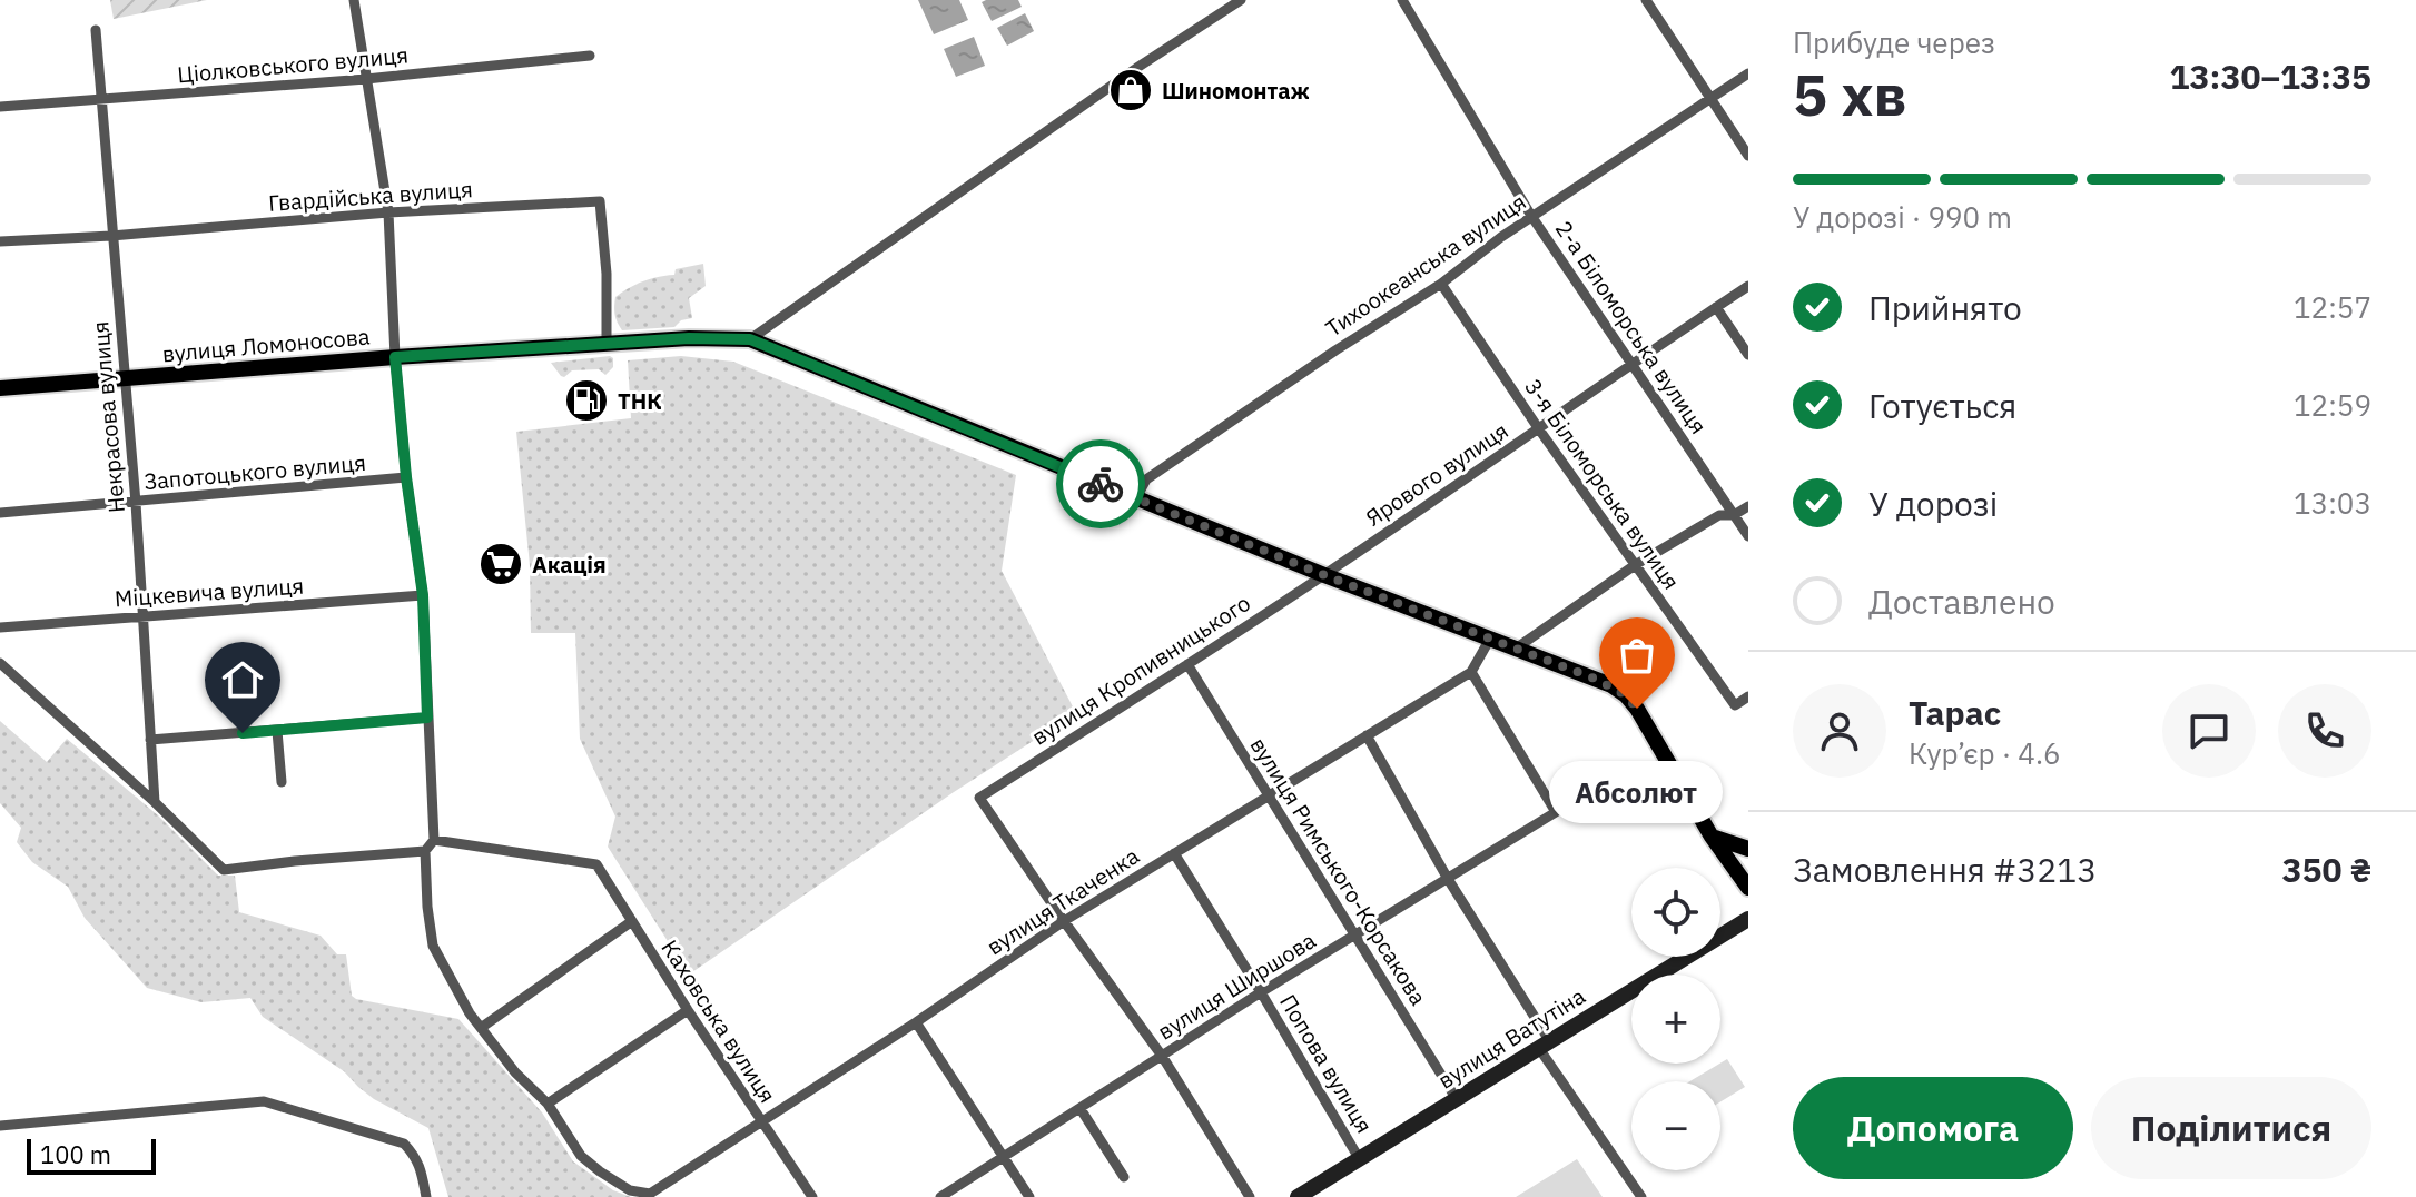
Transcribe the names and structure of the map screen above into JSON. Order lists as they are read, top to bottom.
{
  "streets": {
    "main road": ["вулиця Ломоносова"],
    "street": [
      "Ціолковського вулиця",
      "Гвардійська вулиця",
      "Тихоокеанська вулиця",
      "2-а Біломорська вулиця",
      "Некрасова вулиця",
      "Запотоцького вулиця",
      "Ярового вулиця",
      "3-я Біломорська вулиця",
      "Міцкевича вулиця",
      "вулиця Кропивницького",
      "вулиця Римського-Корсакова",
      "вулиця Ткаченка",
      "вулиця Ширшова",
      "Каховська вулиця",
      "вулиця Ватутіна",
      "Попова вулиця"
    ]
  },
  "crossings": [
    ["Ціолковського вулиця", "Некрасова вулиця"],
    ["Гвардійська вулиця", "вулиця Ломоносова"],
    ["Гвардійська вулиця", "Некрасова вулиця"],
    ["Тихоокеанська вулиця", "2-а Біломорська вулиця"],
    ["Тихоокеанська вулиця", "вулиця Ломоносова"],
    ["Тихоокеанська вулиця", "3-я Біломорська вулиця"],
    ["2-а Біломорська вулиця", "Ярового вулиця"],
    ["вулиця Ломоносова", "Некрасова вулиця"],
    ["вулиця Ломоносова", "Ярового вулиця"],
    ["вулиця Ломоносова", "вулиця Кропивницького"],
    ["вулиця Ломоносова", "вулиця Ткаченка"],
    ["Некрасова вулиця", "Запотоцького вулиця"],
    ["Некрасова вулиця", "Міцкевича вулиця"],
    ["Ярового вулиця", "3-я Біломорська вулиця"],
    ["Ярового вулиця", "вулиця Кропивницького"],
    ["вулиця Кропивницького", "вулиця Римського-Корсакова"],
    ["вулиця Кропивницького", "вулиця Ткаченка"],
    ["вулиця Римського-Корсакова", "вулиця Ткаченка"],
    ["вулиця Римського-Корсакова", "вулиця Ширшова"],
    ["вулиця Римського-Корсакова", "вулиця Ватутіна"],
    ["вулиця Ткаченка", "вулиця Ширшова"],
    ["вулиця Ткаченка", "Каховська вулиця"],
    ["вулиця Ткаченка", "Попова вулиця"],
    ["вулиця Ширшова", "Попова вулиця"],
    ["вулиця Ватутіна", "Попова вулиця"]
  ],
  "places": {
    "shop": ["Шиномонтаж"],
    "fuel station": ["ТНК"],
    "supermarket": ["Акація"],
    "other": ["Абсолют"]
  },
  "scale_bar": "100 m",
  "page": {
    "heading": ["5 хв", "Прибуде через", "13:30–13:35"],
    "panel": [
      "Тарас",
      "Кур’єр · 4.6",
      "Замовлення #3213",
      "350 ₴"
    ],
    "bar": "У дорозі · 990 m",
    "list": [
      ["Прийнято", "12:57"],
      ["Готується", "12:59"],
      ["У дорозі", "13:03"],
      "Доставлено"
    ],
    "bubble": "Абсолют",
    "map_buttons": ["+", "−"],
    "buttons": ["Допомога", "Поділитися"],
    "scale": "100 m"
  }
}
